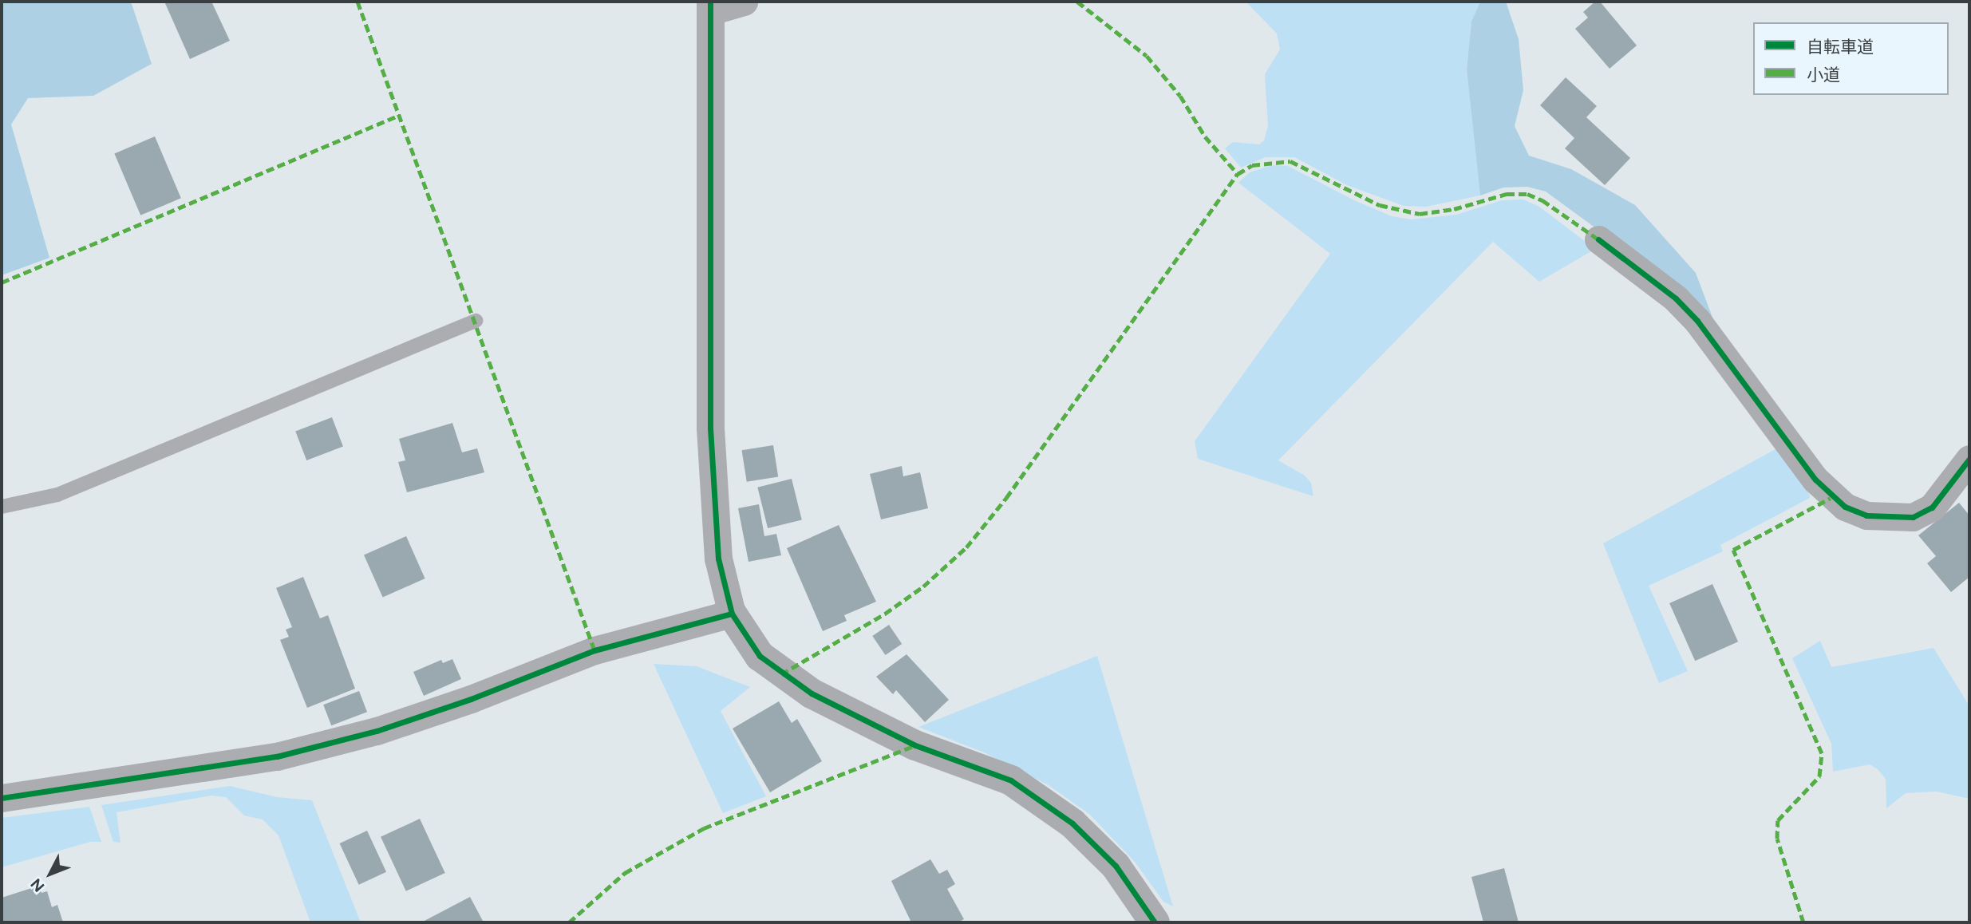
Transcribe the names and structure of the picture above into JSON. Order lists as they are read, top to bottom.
{
  "legend": ["自転車道", "小道"],
  "north": "bottom left"
}
